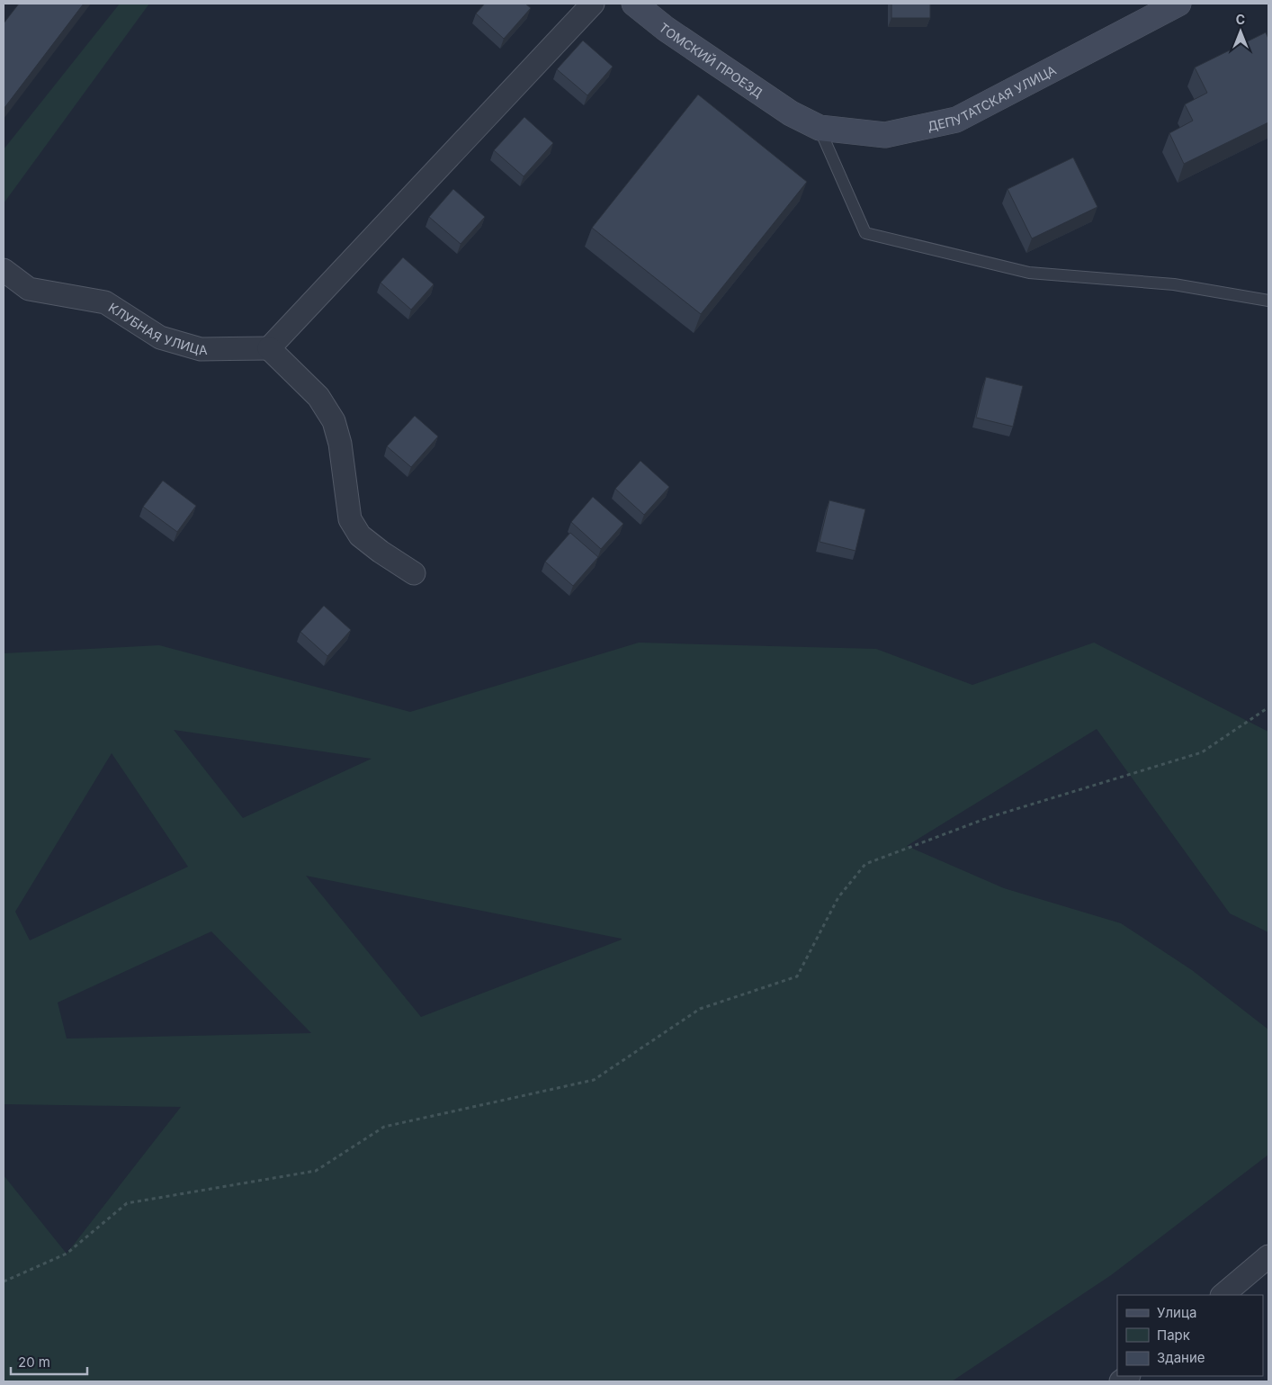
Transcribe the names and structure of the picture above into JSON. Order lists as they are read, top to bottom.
{
  "streets": {
    "street": ["ТОМСКИЙ ПРОЕЗД", "ДЕПУТАТСКАЯ УЛИЦА", "КЛУБНАЯ УЛИЦА"]
  },
  "crossings": [
    ["ТОМСКИЙ ПРОЕЗД", "ДЕПУТАТСКАЯ УЛИЦА"]
  ],
  "legend": ["Улица", "Парк", "Здание"],
  "scale_bar": "20 m",
  "north": "top"
}
